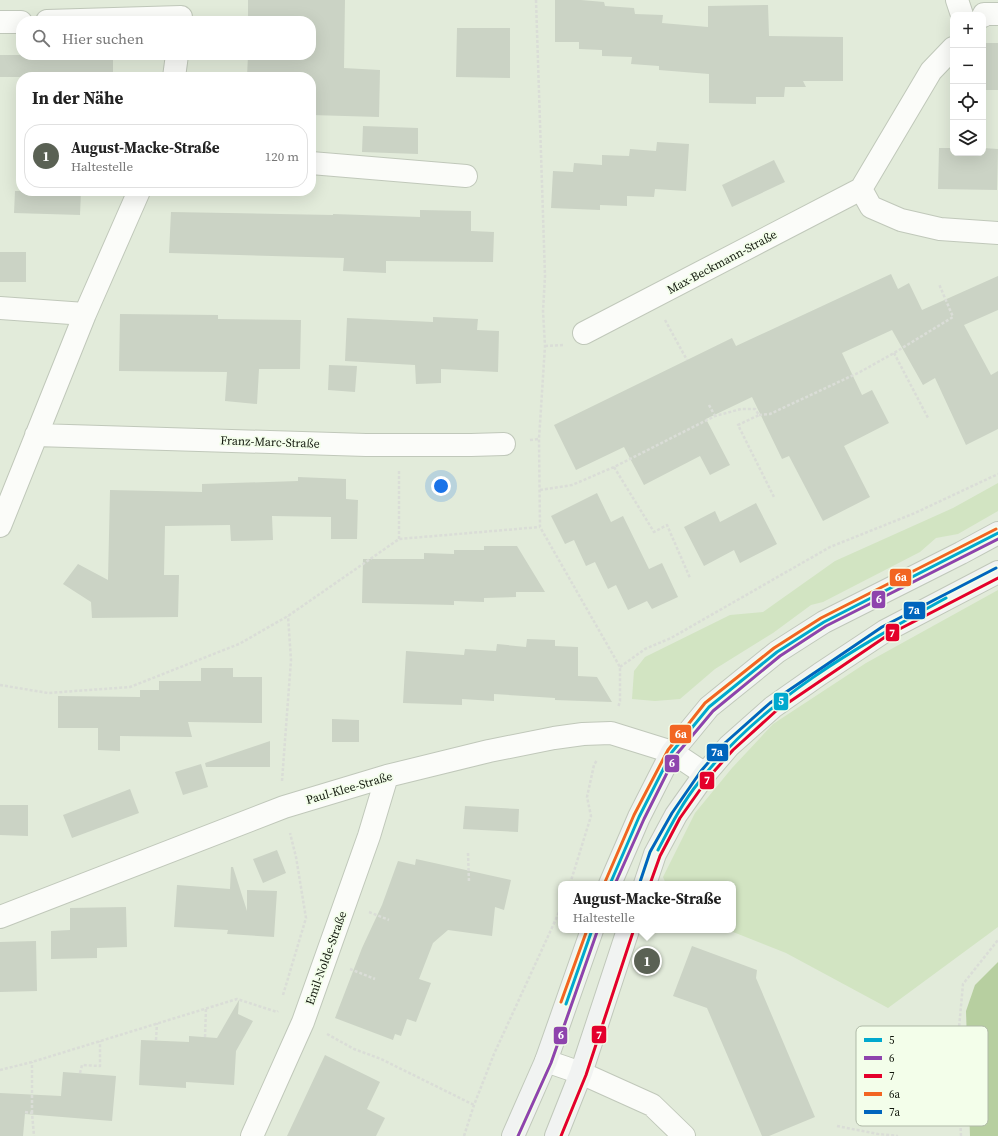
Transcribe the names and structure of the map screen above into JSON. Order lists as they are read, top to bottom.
{
  "streets": {
    "street": [
      "Max-Beckmann-Straße",
      "Franz-Marc-Straße",
      "Paul-Klee-Straße",
      "Emil-Nolde-Straße"
    ]
  },
  "crossings": [
    ["Paul-Klee-Straße", "Emil-Nolde-Straße"]
  ],
  "lines": [
    "transit line 6a",
    "transit line 5",
    "transit line 6",
    "transit line 7a",
    "transit line 7"
  ],
  "legend": [
    "5",
    "6",
    "7",
    "6a",
    "7a"
  ],
  "page": {
    "map_buttons": ["+", "−"],
    "search": "Hier suchen",
    "heading": "In der Nähe",
    "list": [
      {
        "mark": "1",
        "name": "August-Macke-Straße",
        "note": "Haltestelle",
        "value": "120 m"
      }
    ],
    "popup": ["August-Macke-Straße", "Haltestelle"],
    "pins": "1"
  }
}
